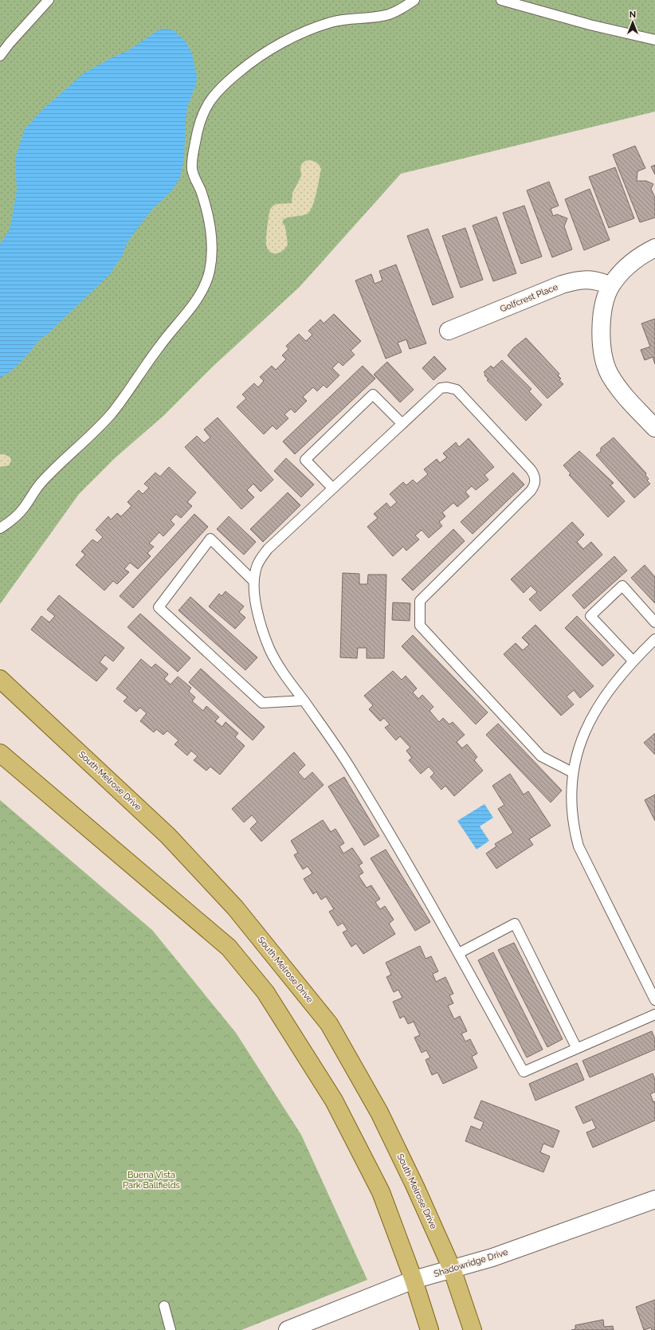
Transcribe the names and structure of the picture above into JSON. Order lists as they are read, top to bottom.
{
  "streets": {
    "main road": ["South Melrose Drive"],
    "street": ["Golfcrest Place", "Shadowridge Drive"]
  },
  "crossings": [
    ["South Melrose Drive", "Shadowridge Drive"]
  ],
  "parks": ["Buena Vista Park Ballfields"],
  "north": "top"
}
